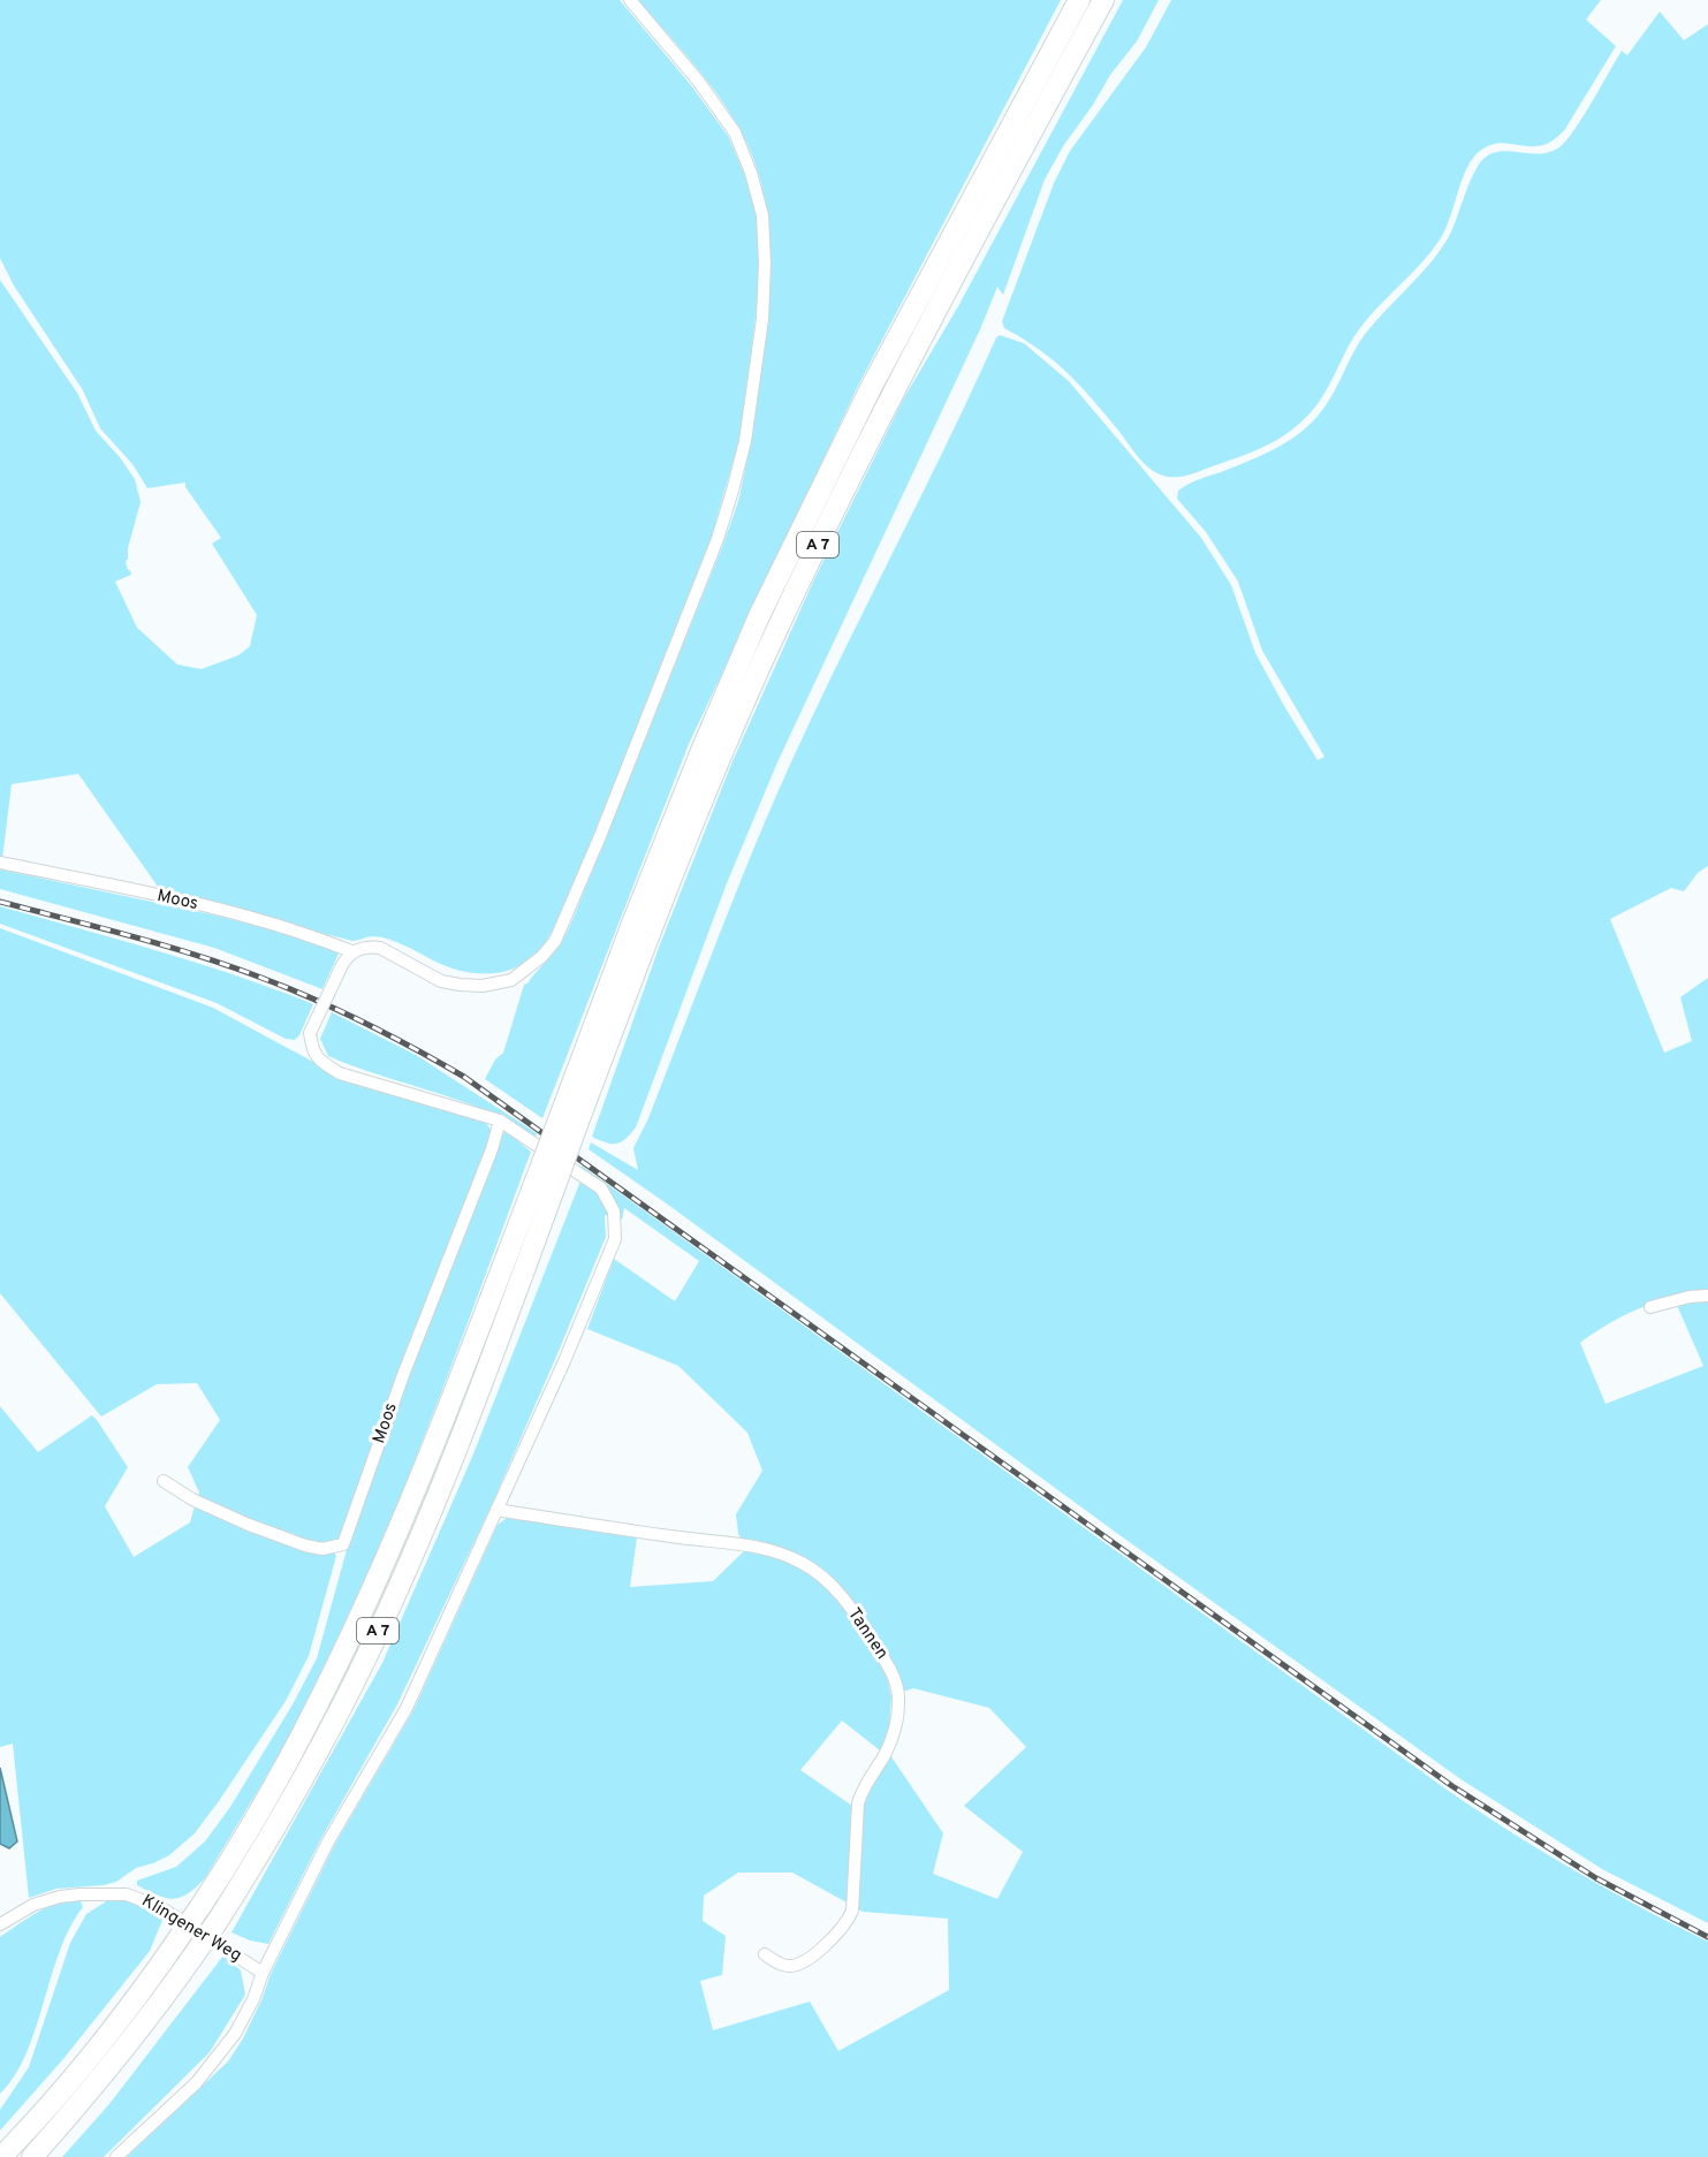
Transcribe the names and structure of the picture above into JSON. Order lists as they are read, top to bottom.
{
  "streets": {
    "highway": ["A 7"],
    "street": ["Moos", "Tannen", "Klingener Weg"]
  }
}
